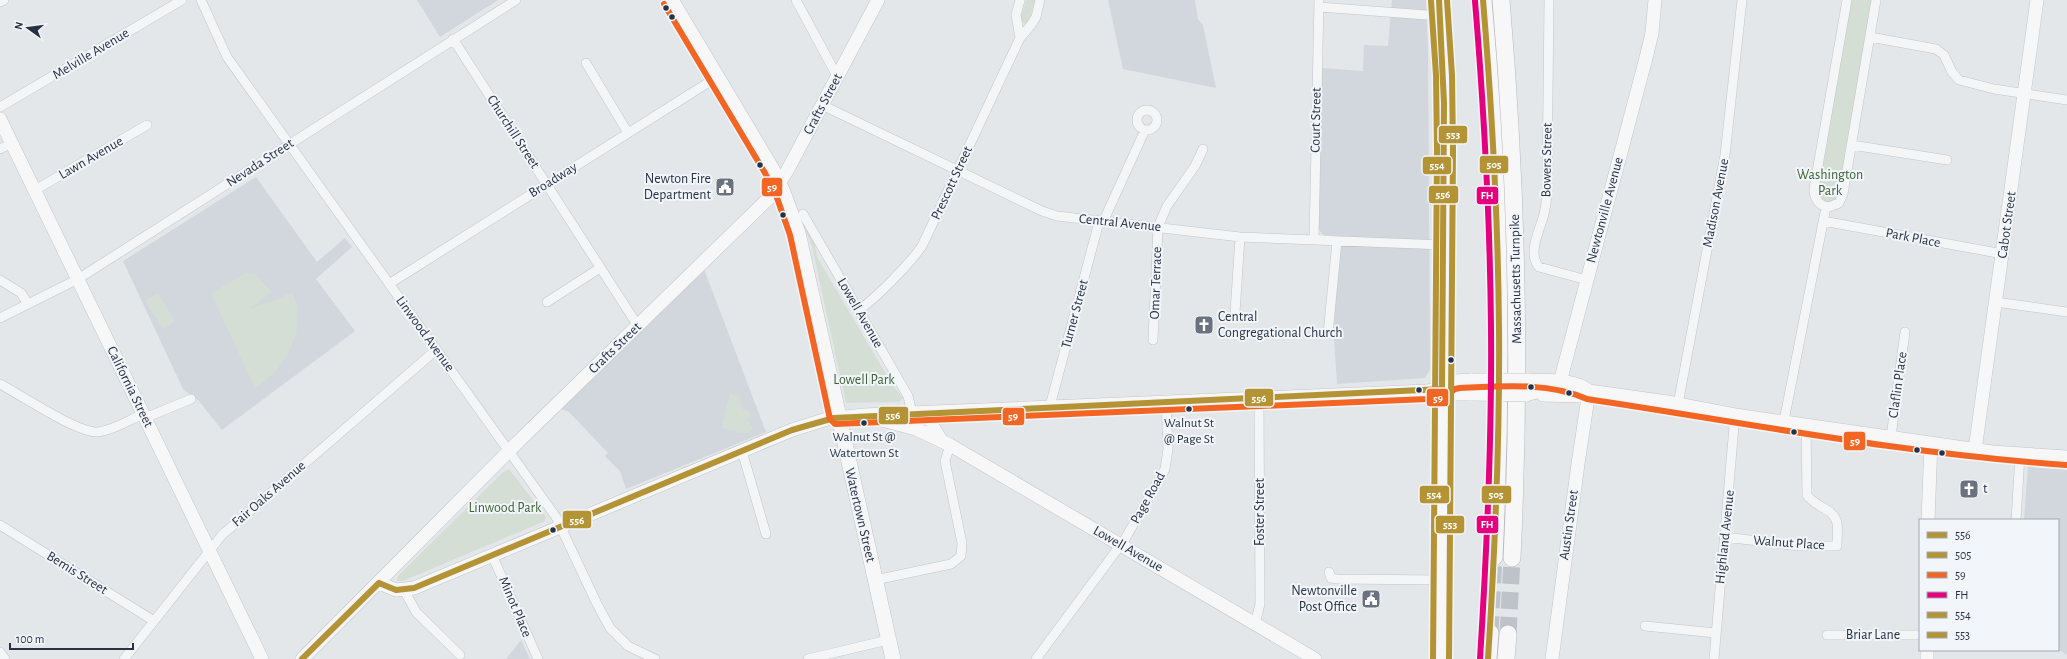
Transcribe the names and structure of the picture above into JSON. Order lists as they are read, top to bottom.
{
  "streets": {
    "highway": ["Massachusetts Turnpike"],
    "main road": [
      "Crafts Street",
      "Newtonville Avenue",
      "Cabot Street",
      "Lowell Avenue",
      "California Street",
      "Watertown Street",
      "Austin Street"
    ],
    "street": [
      "Melville Avenue",
      "Court Street",
      "Churchill Street",
      "Lawn Avenue",
      "Bowers Street",
      "Nevada Street",
      "Broadway",
      "Prescott Street",
      "Madison Avenue",
      "Central Avenue",
      "Park Place",
      "Omar Terrace",
      "Turner Street",
      "Linwood Avenue",
      "Claflin Place",
      "Fair Oaks Avenue",
      "Page Road",
      "Foster Street",
      "Highland Avenue",
      "Walnut Place",
      "Bemis Street",
      "Minot Place",
      "Briar Lane"
    ]
  },
  "crossings": [
    ["Crafts Street", "Churchill Street"],
    ["Crafts Street", "Central Avenue"],
    ["Crafts Street", "Linwood Avenue"],
    ["Crafts Street", "Watertown Street"],
    ["Court Street", "Central Avenue"],
    ["Churchill Street", "Nevada Street"],
    ["Churchill Street", "Broadway"],
    ["Lawn Avenue", "California Street"],
    ["Bowers Street", "Newtonville Avenue"],
    ["Nevada Street", "Linwood Avenue"],
    ["Nevada Street", "California Street"],
    ["Broadway", "Linwood Avenue"],
    ["Broadway", "Watertown Street"],
    ["Prescott Street", "Central Avenue"],
    ["Prescott Street", "Lowell Avenue"],
    ["Central Avenue", "Omar Terrace"],
    ["Central Avenue", "Turner Street"],
    ["Cabot Street", "Park Place"],
    ["Lowell Avenue", "Page Road"],
    ["Lowell Avenue", "Foster Street"],
    ["Linwood Avenue", "Fair Oaks Avenue"],
    ["California Street", "Fair Oaks Avenue"],
    ["Fair Oaks Avenue", "Bemis Street"],
    ["Highland Avenue", "Walnut Place"]
  ],
  "parks": ["Washington Park", "Lowell Park", "Linwood Park"],
  "places": {
    "public building": ["Newton Fire Department", "Newtonville Post Office"],
    "church": ["Central Congregational Church", "t"],
    "other": ["Walnut St @ Page St", "Walnut St @ Watertown St"]
  },
  "lines": [
    "transit line 556",
    "transit line 505",
    "transit line 553",
    "transit line FH",
    "transit line 554",
    "transit line 59"
  ],
  "legend": [
    "556",
    "505",
    "59",
    "FH",
    "554",
    "553"
  ],
  "scale_bar": "100 m",
  "north": "left"
}
